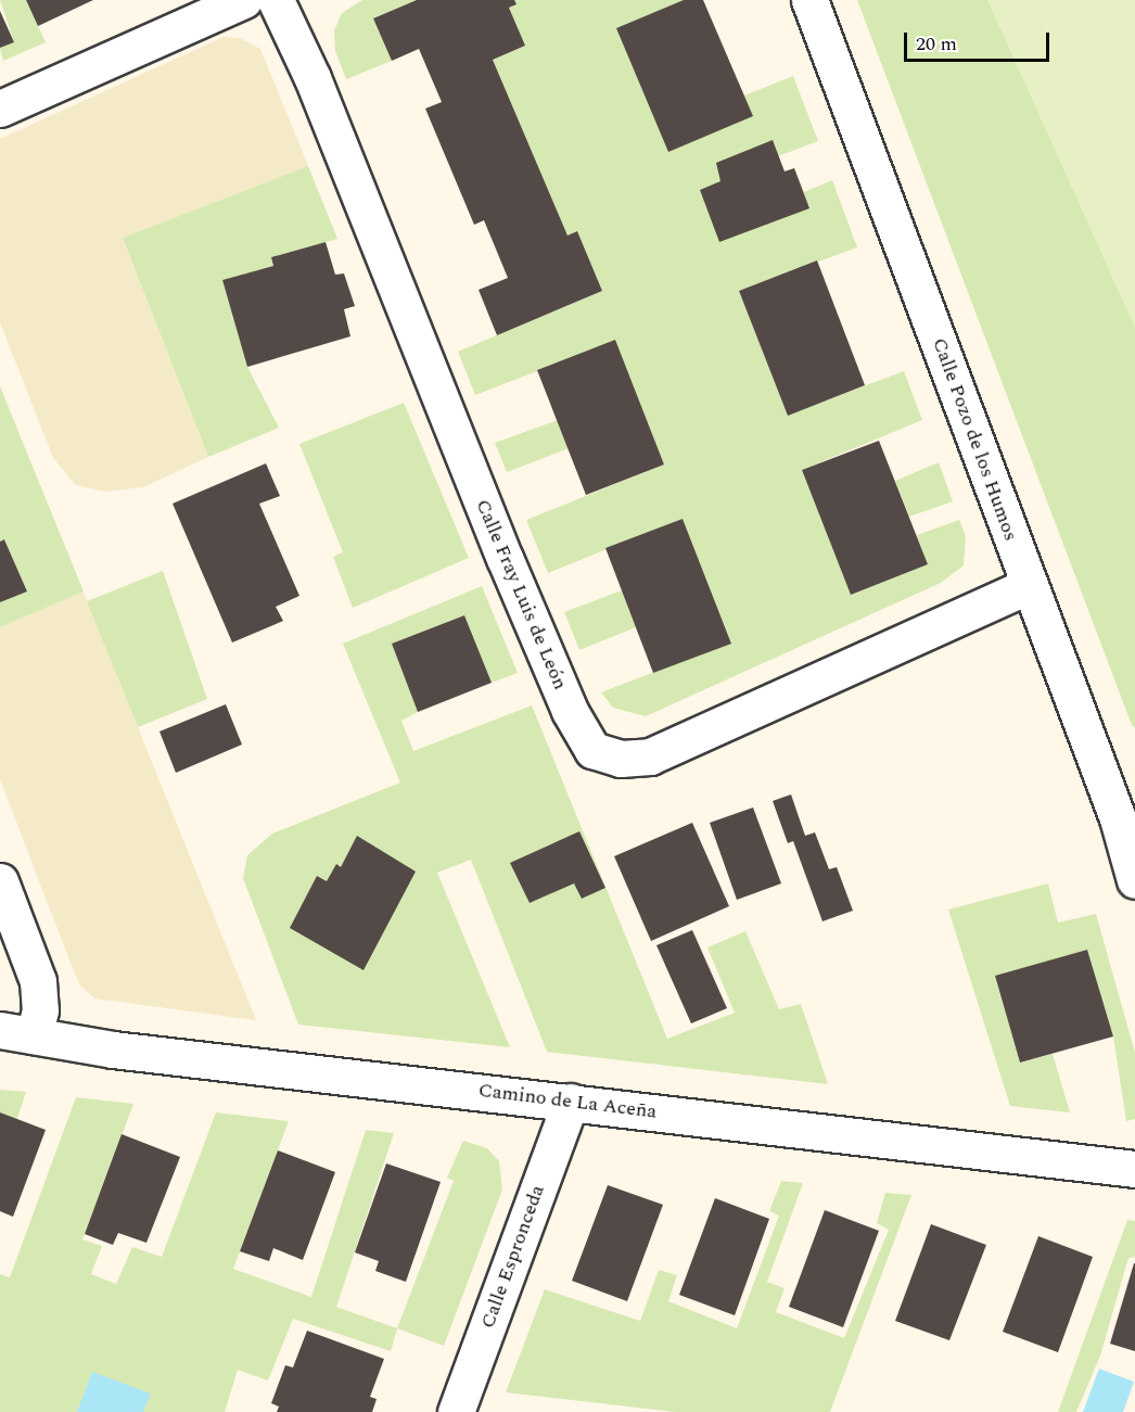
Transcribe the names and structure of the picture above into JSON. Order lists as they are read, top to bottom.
{
  "streets": {
    "street": [
      "Calle Pozo de los Humos",
      "Calle Fray Luis de León",
      "Camino de La Aceña",
      "Calle Espronceda"
    ]
  },
  "crossings": [
    ["Calle Pozo de los Humos", "Calle Fray Luis de León"],
    ["Camino de La Aceña", "Calle Espronceda"]
  ],
  "scale_bar": "20 m"
}
